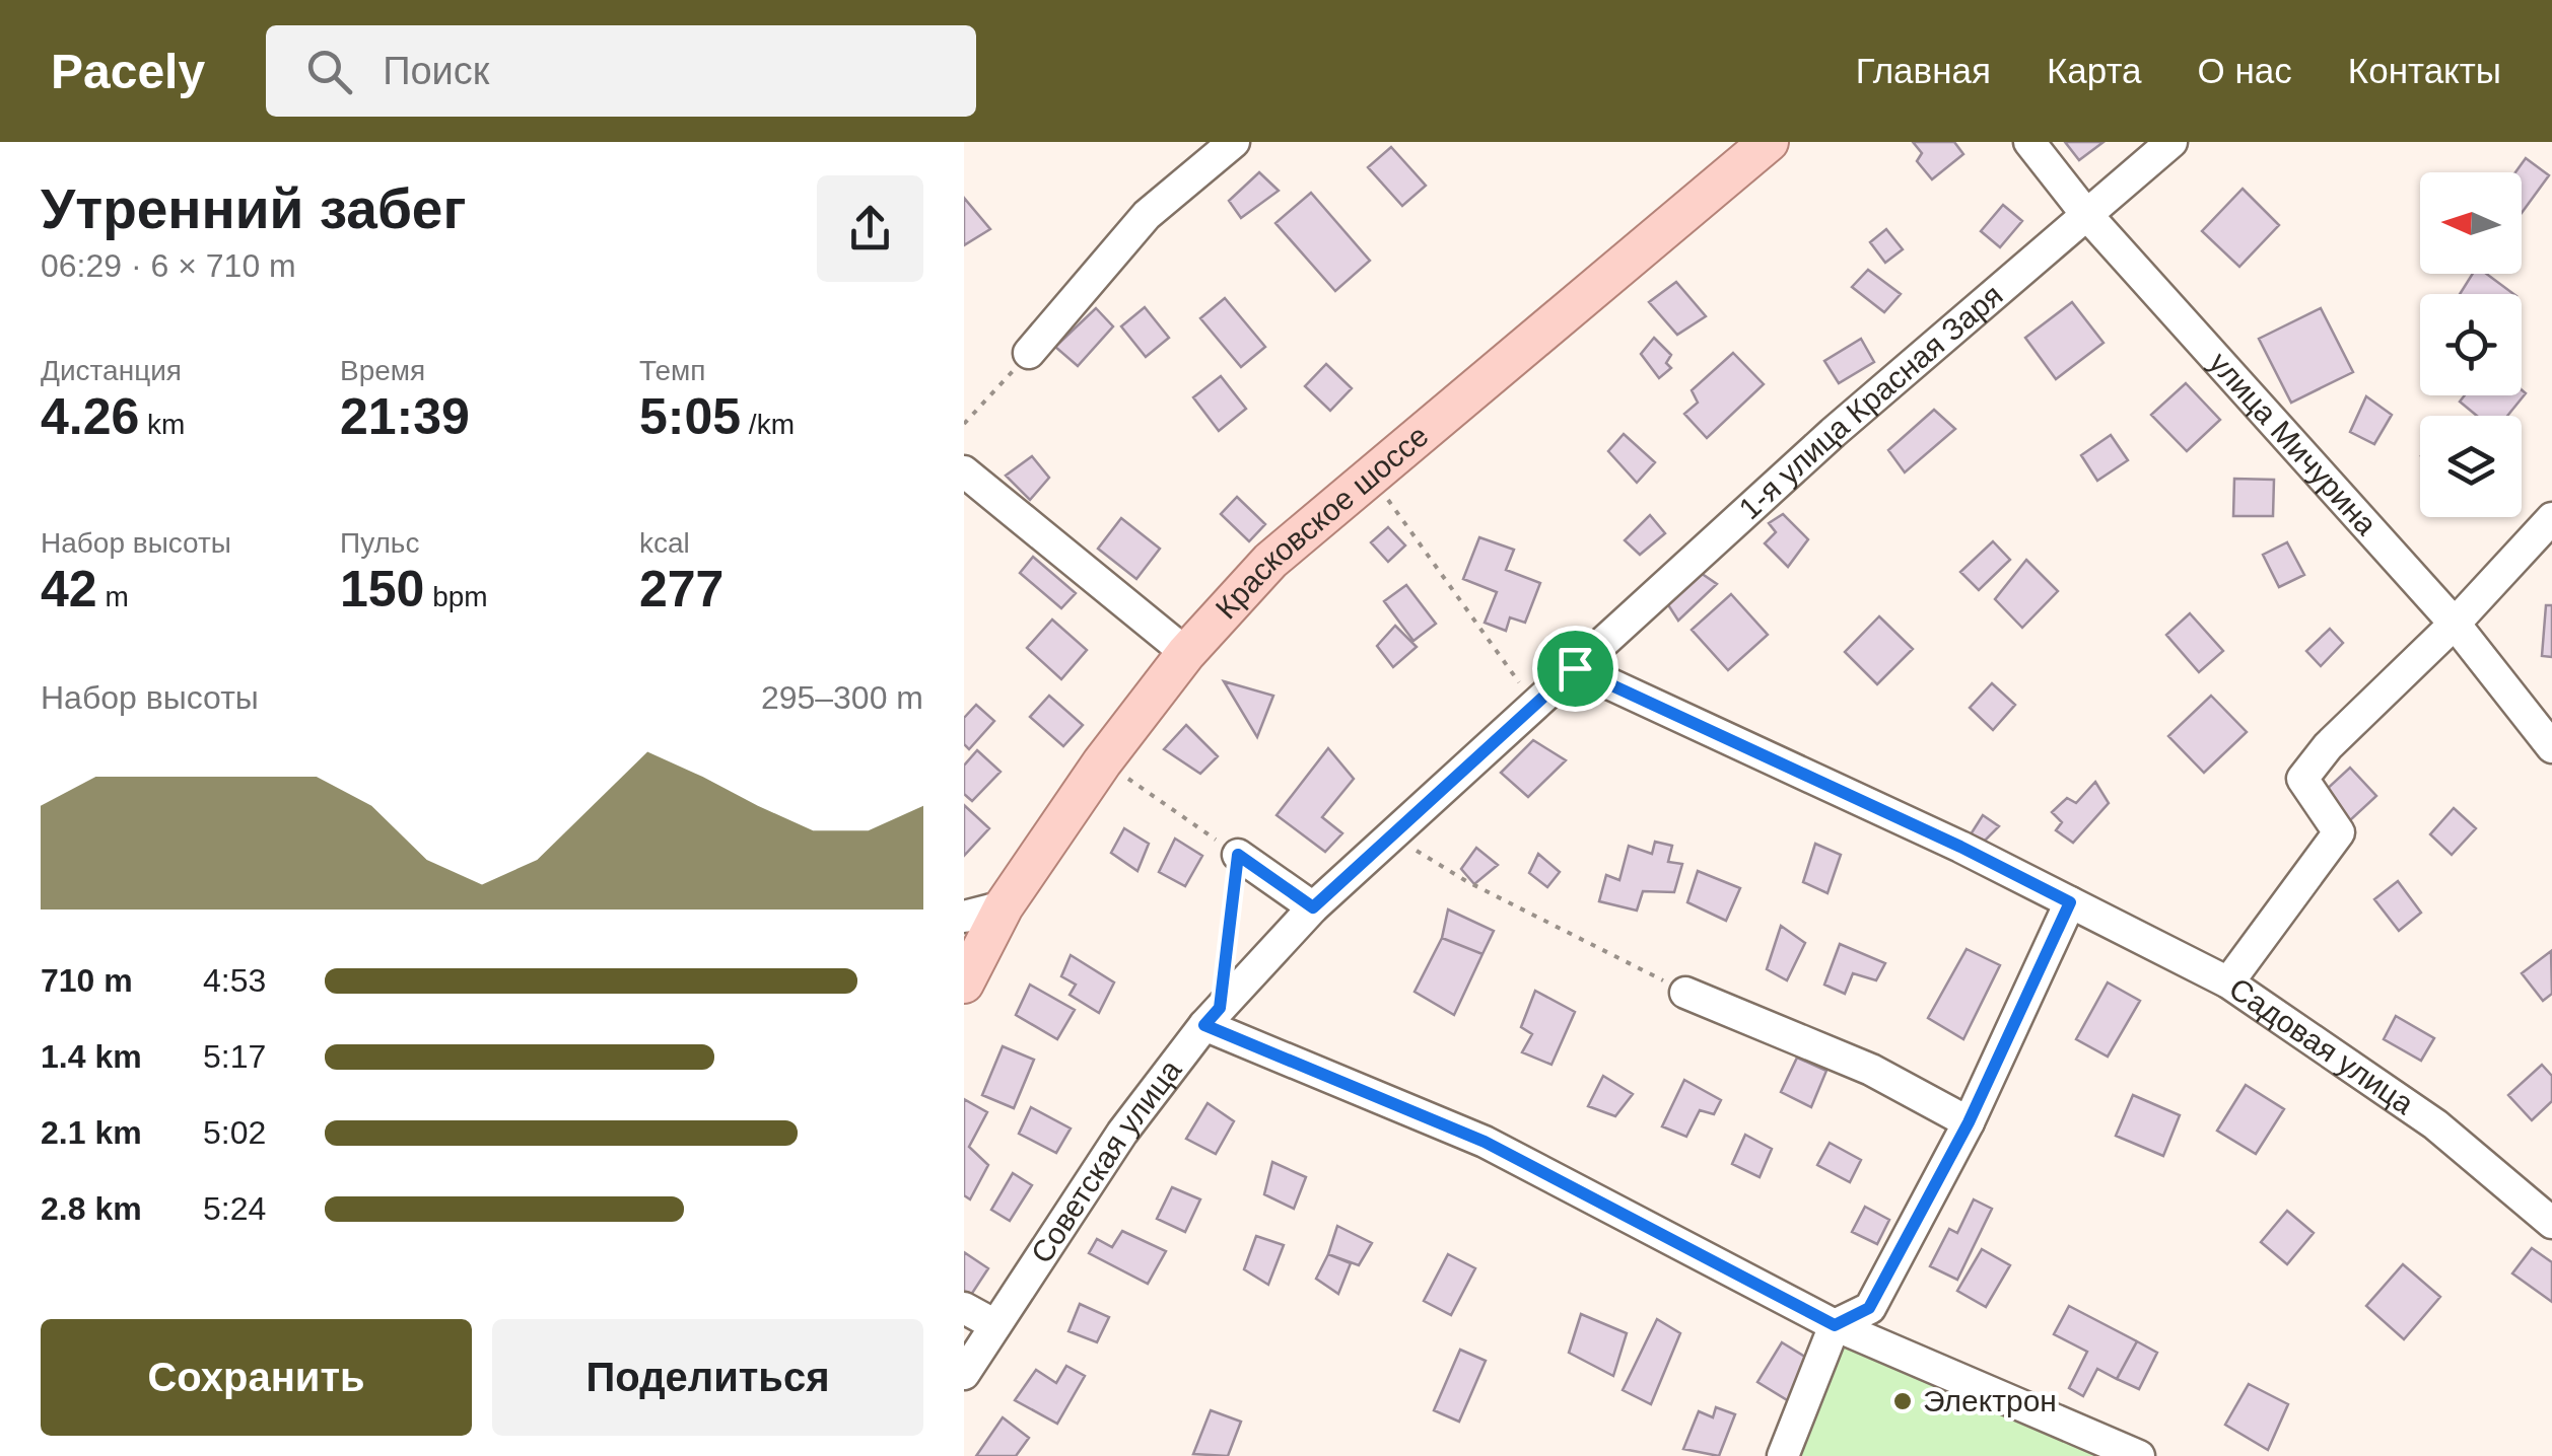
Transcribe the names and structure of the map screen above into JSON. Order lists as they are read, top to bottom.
{
  "streets": {
    "main road": ["Красковское шоссе"],
    "street": [
      "1-я улица Красная Заря",
      "улица Мичурина",
      "Садовая улица",
      "Советская улица"
    ]
  },
  "crossings": [
    ["1-я улица Красная Заря", "улица Мичурина"],
    ["1-я улица Красная Заря", "Садовая улица"],
    ["1-я улица Красная Заря", "Советская улица"],
    ["Садовая улица", "Советская улица"]
  ],
  "places": ["Электрон"],
  "north": "left",
  "page": {
    "header": "Pacely",
    "search": "Поиск",
    "nav": [
      "Главная",
      "Карта",
      "О нас",
      "Контакты"
    ],
    "heading": ["Утренний забег", "06:29 · 6 × 710 m"],
    "stats": [
      ["Дистанция", "4.26 km"],
      ["Время", "21:39"],
      ["Темп", "5:05 /km"],
      ["Набор высоты", "42 m"],
      ["Пульс", "150 bpm"],
      ["kcal", "277"]
    ],
    "chart": ["Набор высоты", "295–300 m"],
    "list": [
      {
        "name": "710 m",
        "note": "4:53"
      },
      {
        "name": "1.4 km",
        "note": "5:17"
      },
      {
        "name": "2.1 km",
        "note": "5:02"
      },
      {
        "name": "2.8 km",
        "note": "5:24"
      }
    ],
    "buttons": ["Сохранить", "Поделиться"]
  }
}
